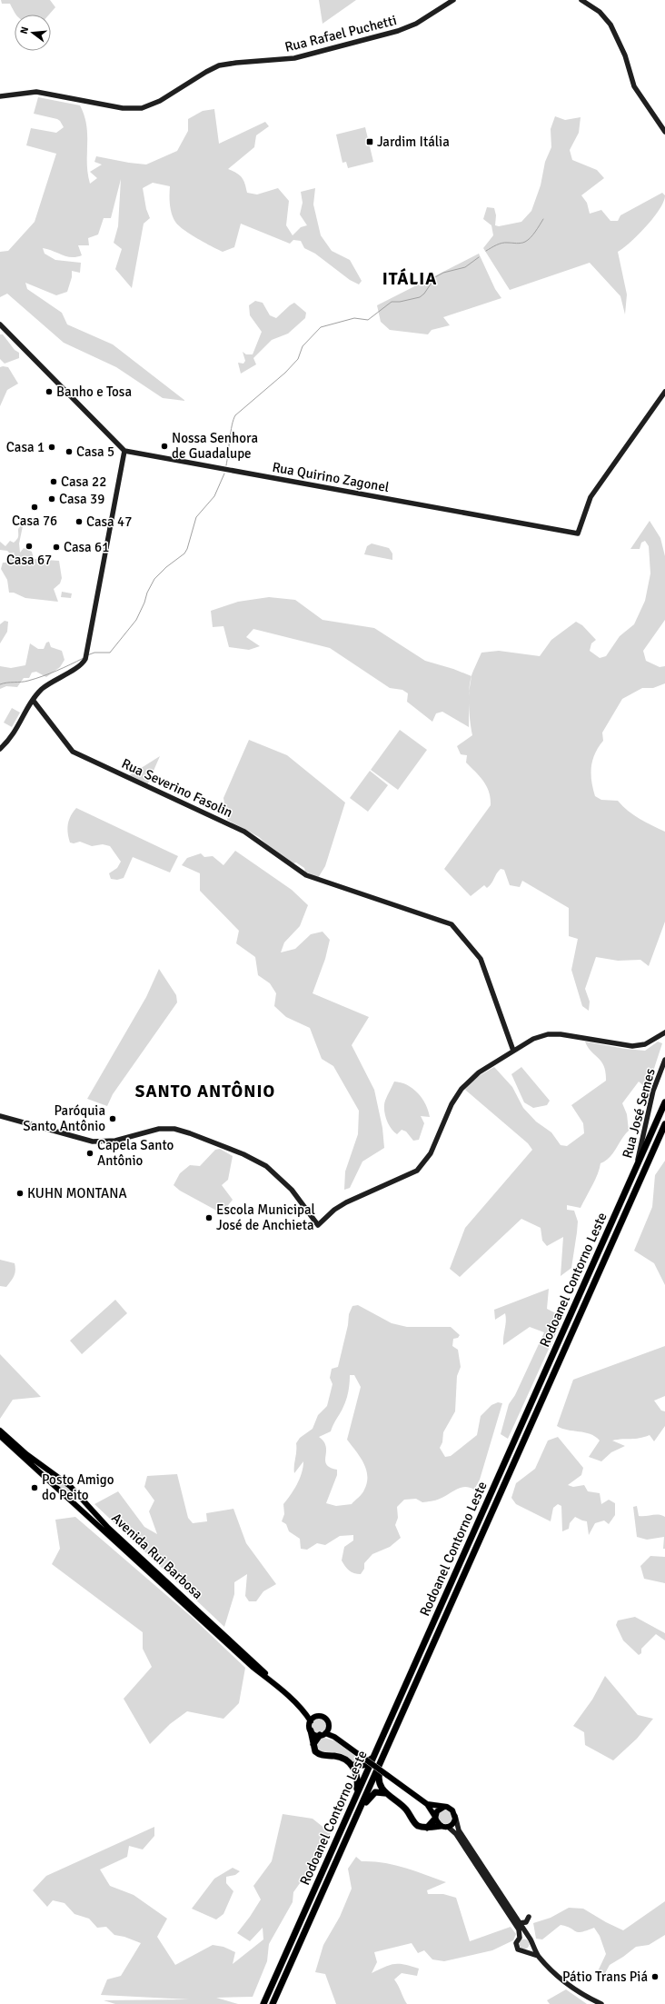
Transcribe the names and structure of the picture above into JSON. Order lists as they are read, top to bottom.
{
  "streets": {
    "highway": ["Rodoanel Contorno Leste"],
    "main road": ["Avenida Rui Barbosa"],
    "street": [
      "Rua Rafael Puchetti",
      "Rua Quirino Zagonel",
      "Rua Severino Fasolin",
      "Rua José Semes"
    ]
  },
  "crossings": [
    ["Rua José Semes", "Rodoanel Contorno Leste"]
  ],
  "districts": ["ITÁLIA", "SANTO ANTÔNIO"],
  "places": {
    "transit": ["Jardim Itália"],
    "other": [
      "Banho e Tosa",
      "Nossa Senhora de Guadalupe",
      "Casa 1",
      "Casa 5",
      "Casa 22",
      "Casa 39",
      "Casa 76",
      "Casa 47",
      "Casa 67",
      "Casa 61",
      "Paróquia Santo Antônio",
      "Capela Santo Antônio",
      "KUHN MONTANA",
      "Escola Municipal José de Anchieta",
      "Posto Amigo do Peito",
      "Pátio Trans Piá"
    ]
  },
  "north": "left"
}
